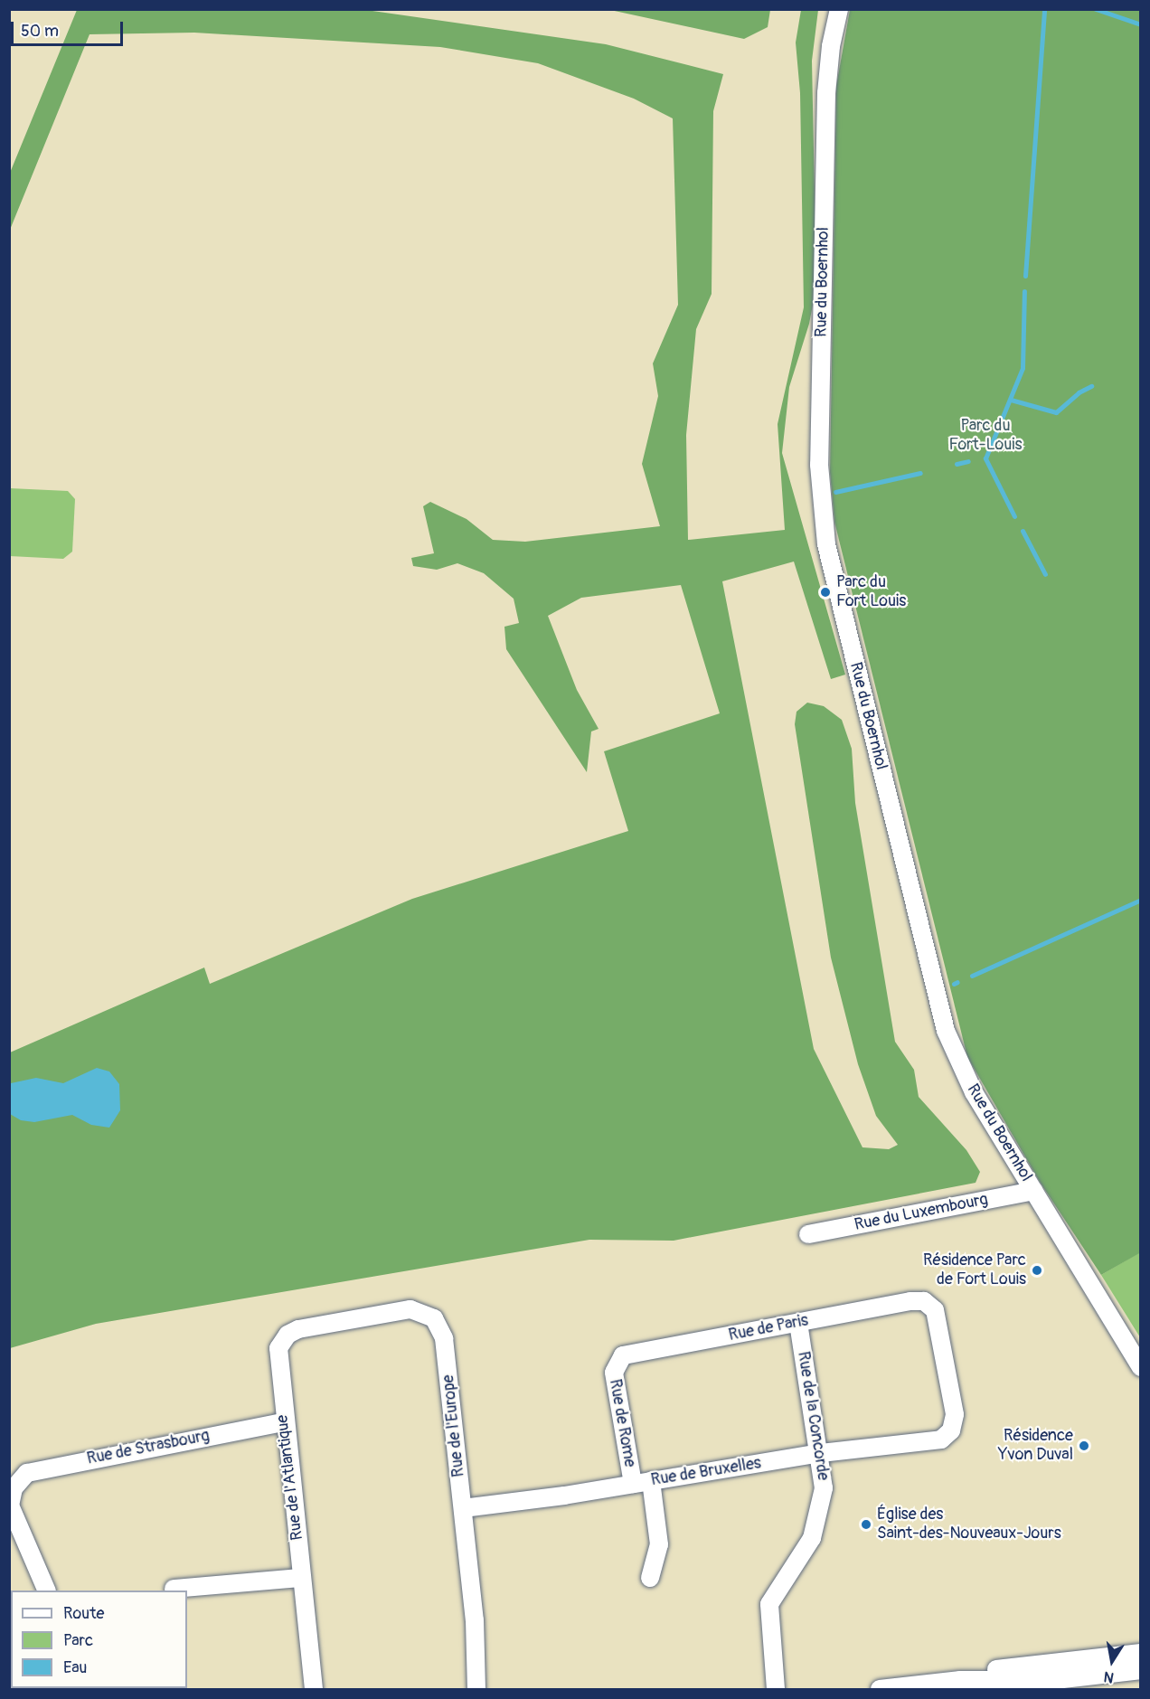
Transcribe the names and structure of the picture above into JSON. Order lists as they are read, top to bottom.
{
  "streets": {
    "street": [
      "Rue du Boernhol",
      "Rue du Luxembourg",
      "Rue de Paris",
      "Rue de la Concorde",
      "Rue de Rome",
      "Rue de l'Europe",
      "Rue de Strasbourg",
      "Rue de Bruxelles",
      "Rue de l'Atlantique"
    ]
  },
  "crossings": [
    ["Rue du Boernhol", "Rue du Luxembourg"],
    ["Rue de Paris", "Rue de la Concorde"],
    ["Rue de Paris", "Rue de Rome"],
    ["Rue de Paris", "Rue de Bruxelles"],
    ["Rue de la Concorde", "Rue de Bruxelles"],
    ["Rue de Rome", "Rue de Bruxelles"],
    ["Rue de l'Europe", "Rue de Bruxelles"],
    ["Rue de l'Europe", "Rue de l'Atlantique"],
    ["Rue de Strasbourg", "Rue de l'Atlantique"]
  ],
  "parks": ["Parc du Fort-Louis"],
  "places": [
    "Parc du Fort Louis",
    "Résidence Parc de Fort Louis",
    "Résidence Yvon Duval",
    "Église des Saint-des-Nouveaux-Jours"
  ],
  "legend": ["Route", "Parc", "Eau"],
  "scale_bar": "50 m",
  "north": "bottom"
}
